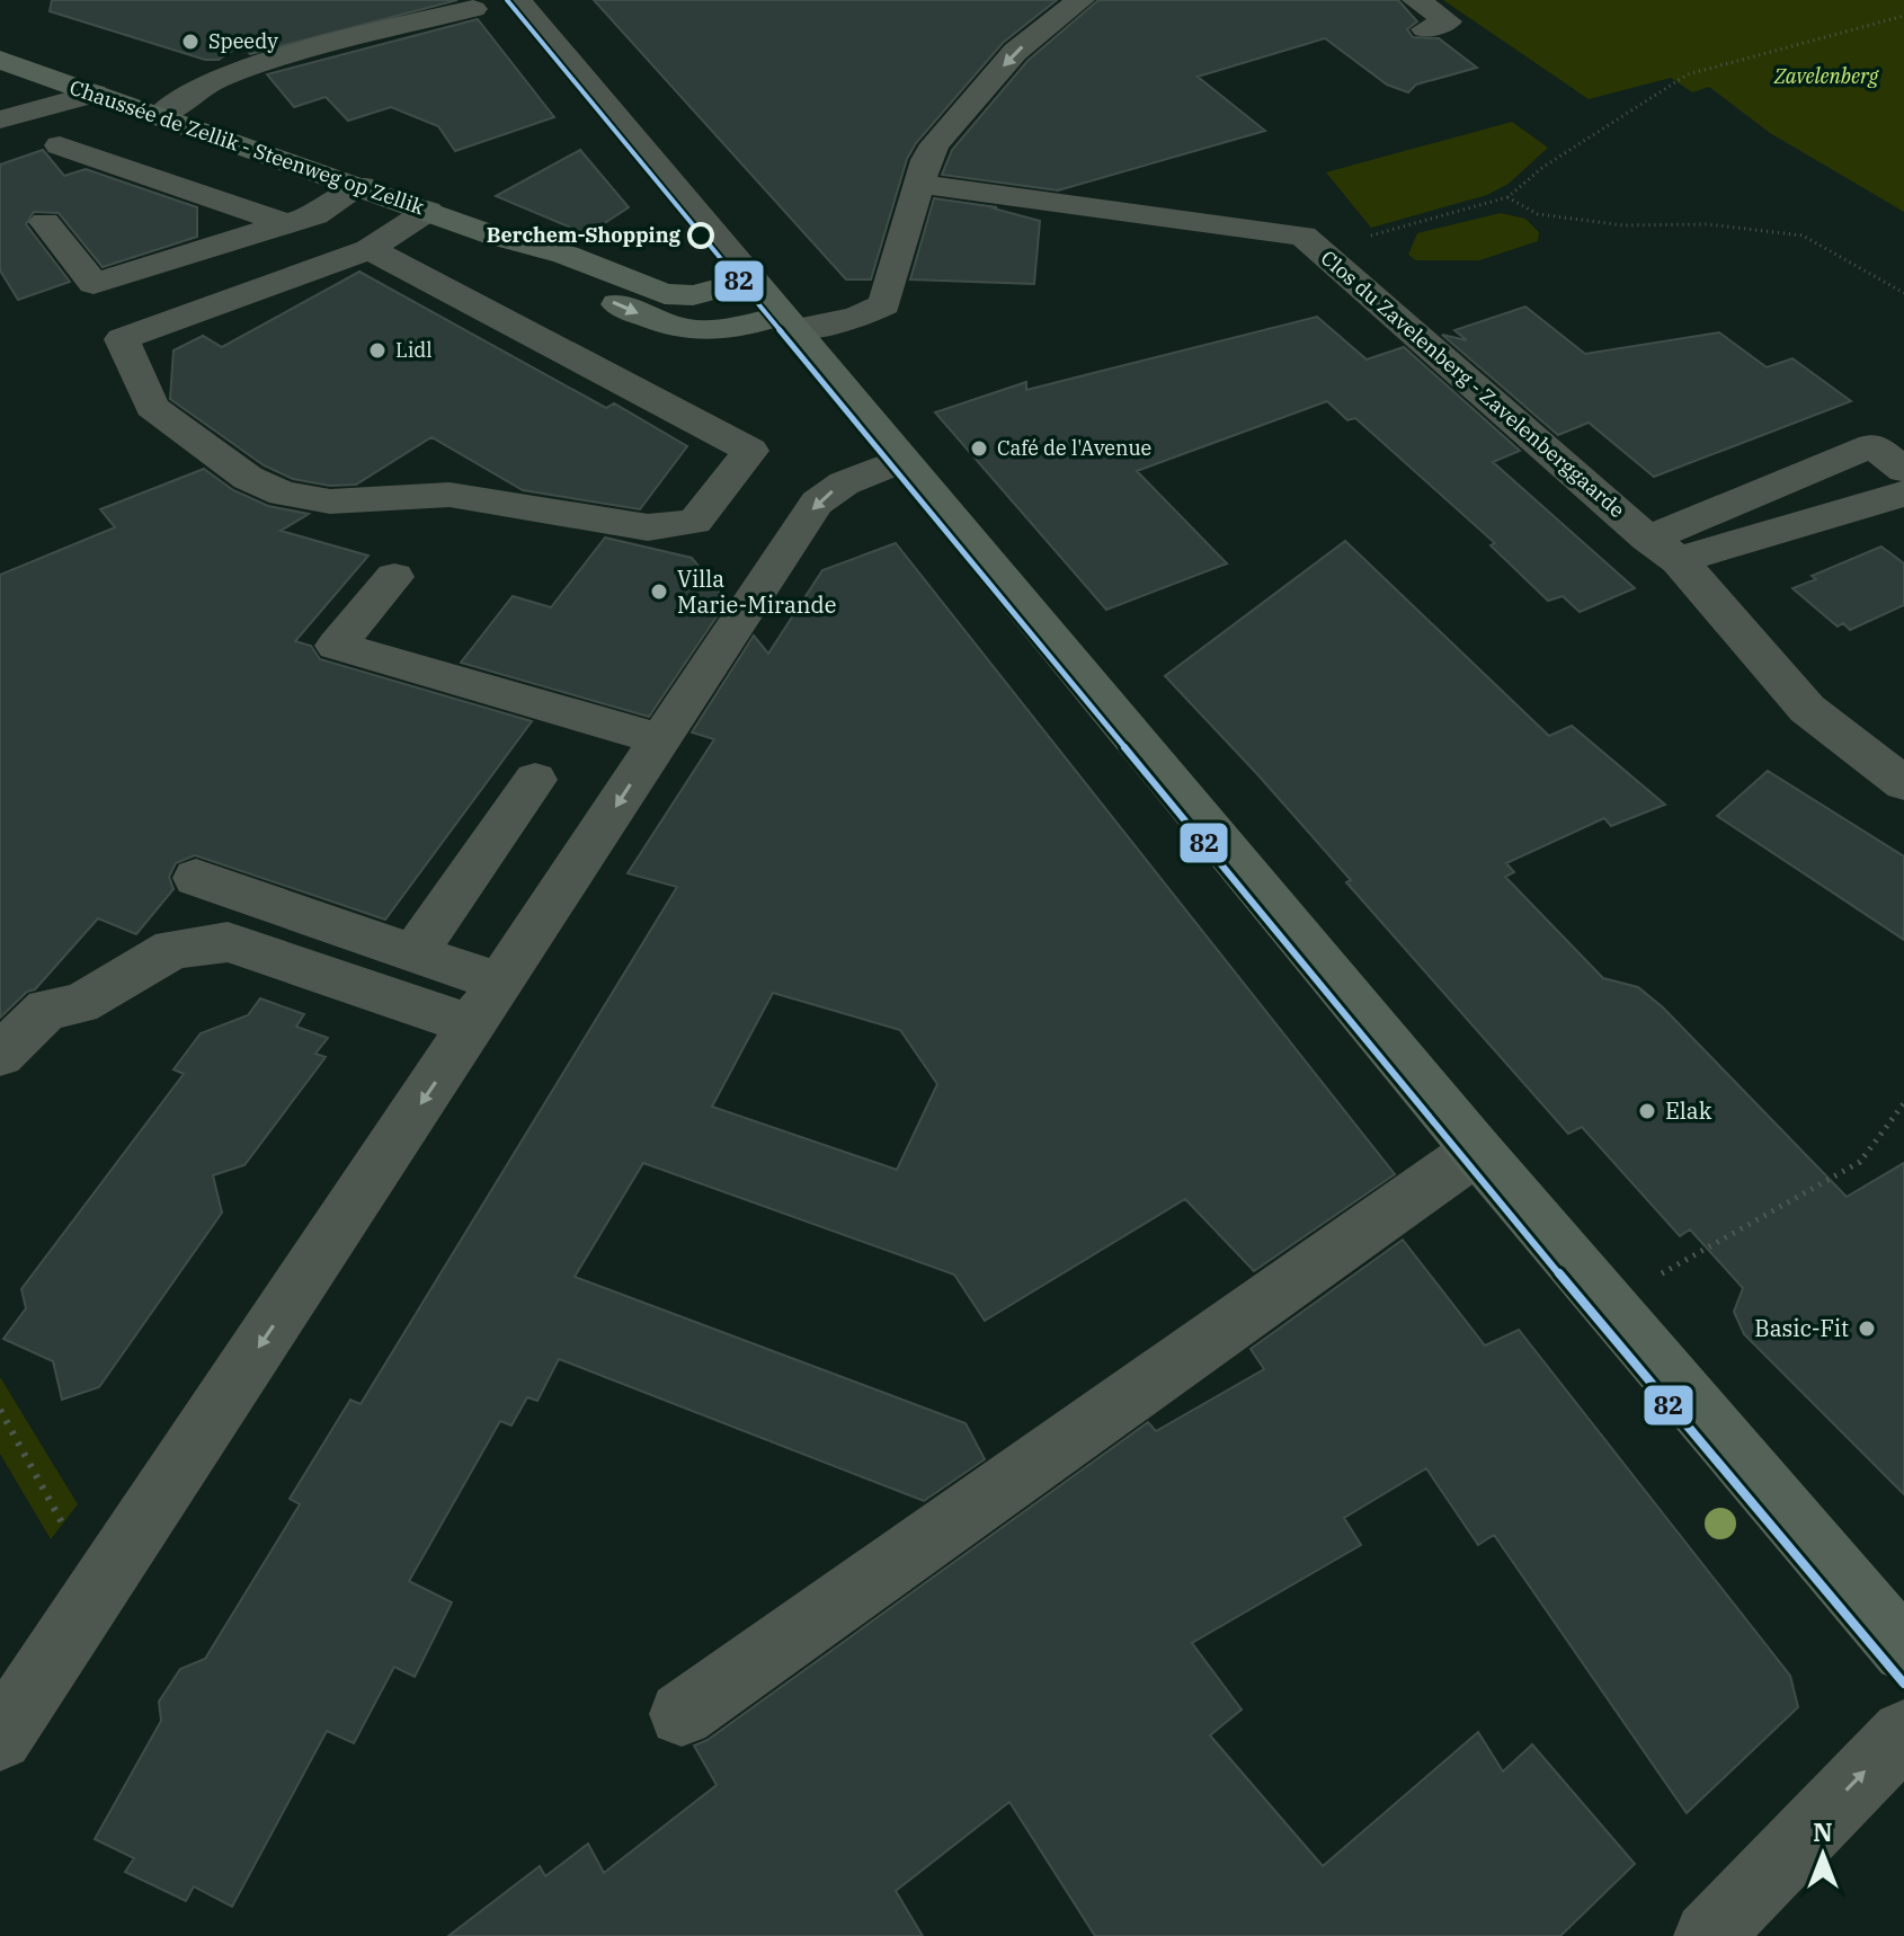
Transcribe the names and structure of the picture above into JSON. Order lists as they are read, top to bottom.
{
  "streets": {
    "main road": ["Chaussée de Zellik - Steenweg op Zellik"],
    "street": ["Clos du Zavelenberg - Zavelenberggaarde"]
  },
  "parks": ["Zavelenberg"],
  "places": [
    "Speedy",
    "Berchem-Shopping",
    "Lidl",
    "Café de l'Avenue",
    "Villa Marie-Mirande",
    "Elak",
    "Basic-Fit"
  ],
  "lines": ["transit line 82"],
  "north": "top"
}
